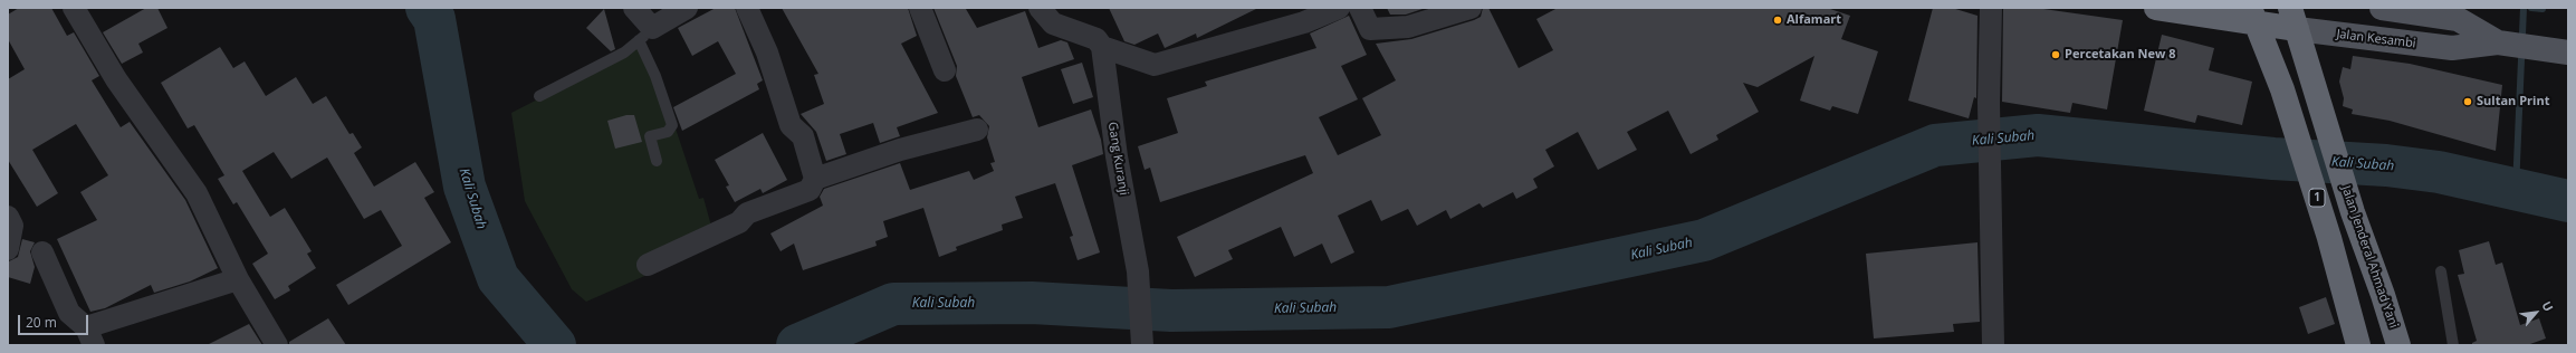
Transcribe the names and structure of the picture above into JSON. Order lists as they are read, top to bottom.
{
  "streets": {
    "highway": ["Jalan Kesambi", "1", "Jalan Jenderal Ahmad Yani"],
    "street": ["Gang Kuranji"]
  },
  "crossings": [
    ["Jalan Kesambi", "1"],
    ["Jalan Kesambi", "Jalan Jenderal Ahmad Yani"]
  ],
  "water": ["Kali Subah"],
  "places": ["Alfamart", "Percetakan New 8", "Sultan Print"],
  "scale_bar": "20 m",
  "north": "top right"
}
